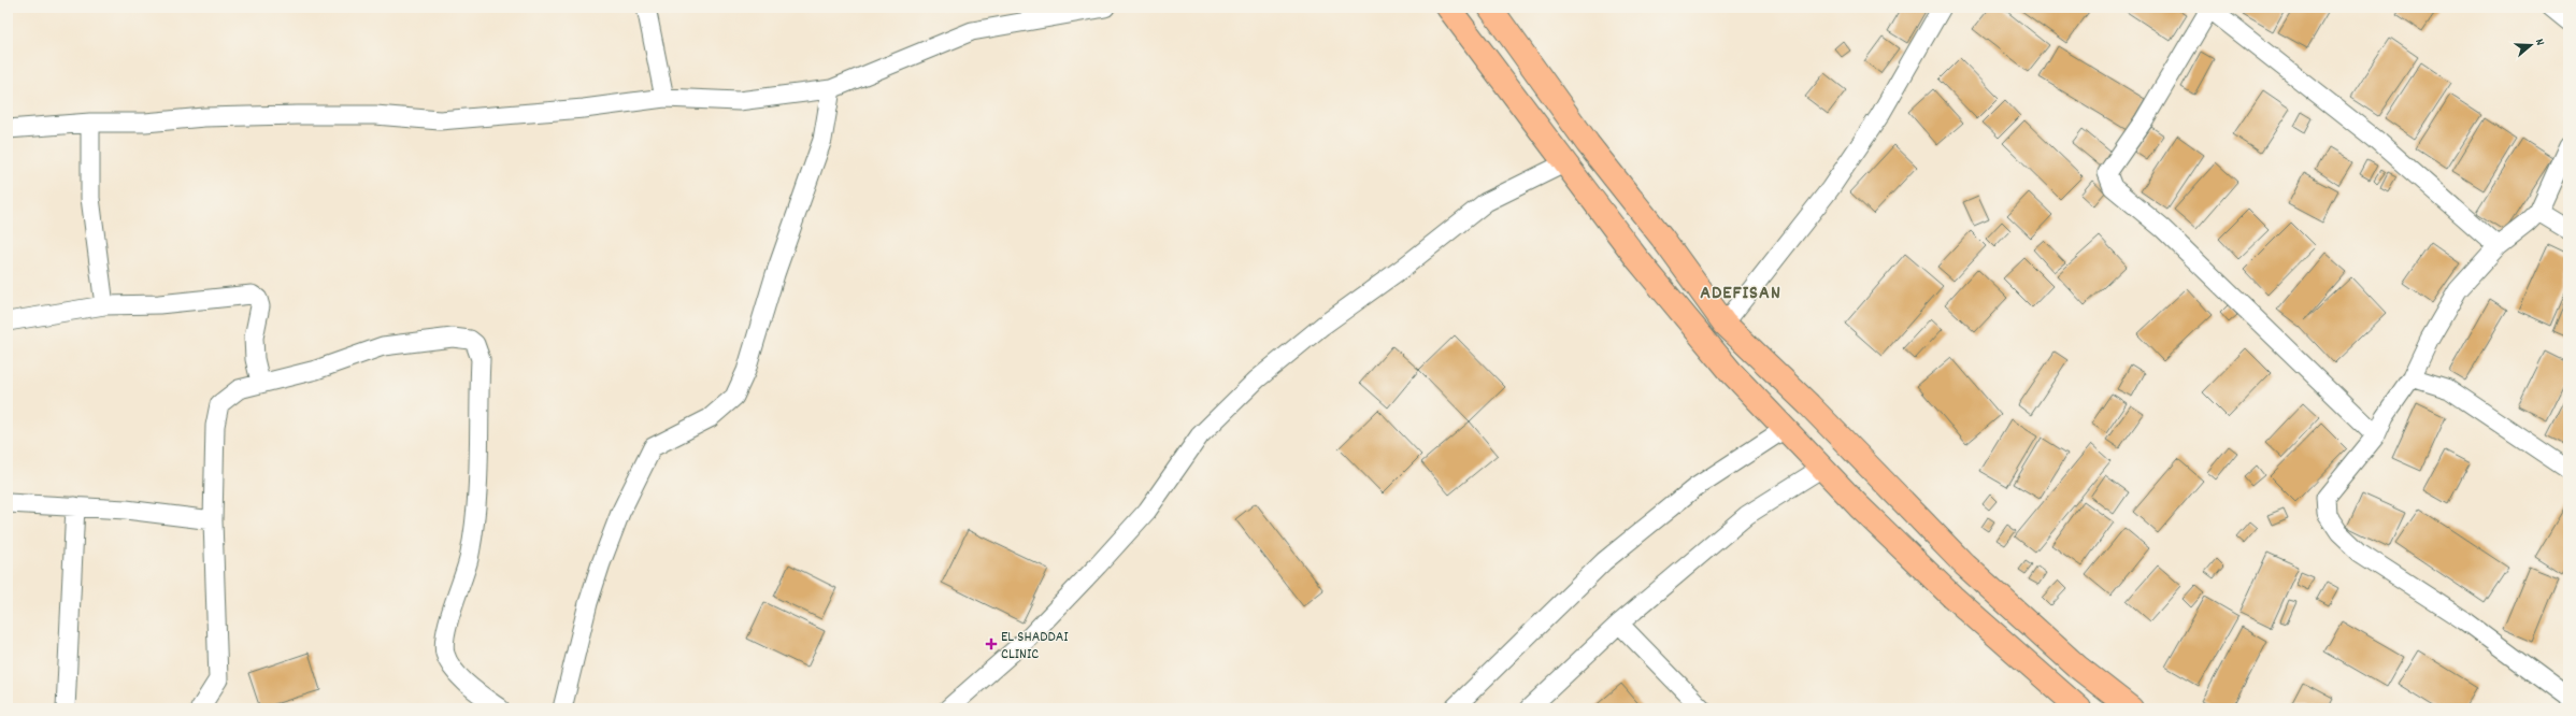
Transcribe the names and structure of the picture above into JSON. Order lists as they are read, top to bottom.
{
  "districts": ["ADEFISAN"],
  "places": {
    "health": ["EL SHADDAI CLINIC"]
  },
  "north": "right"
}
